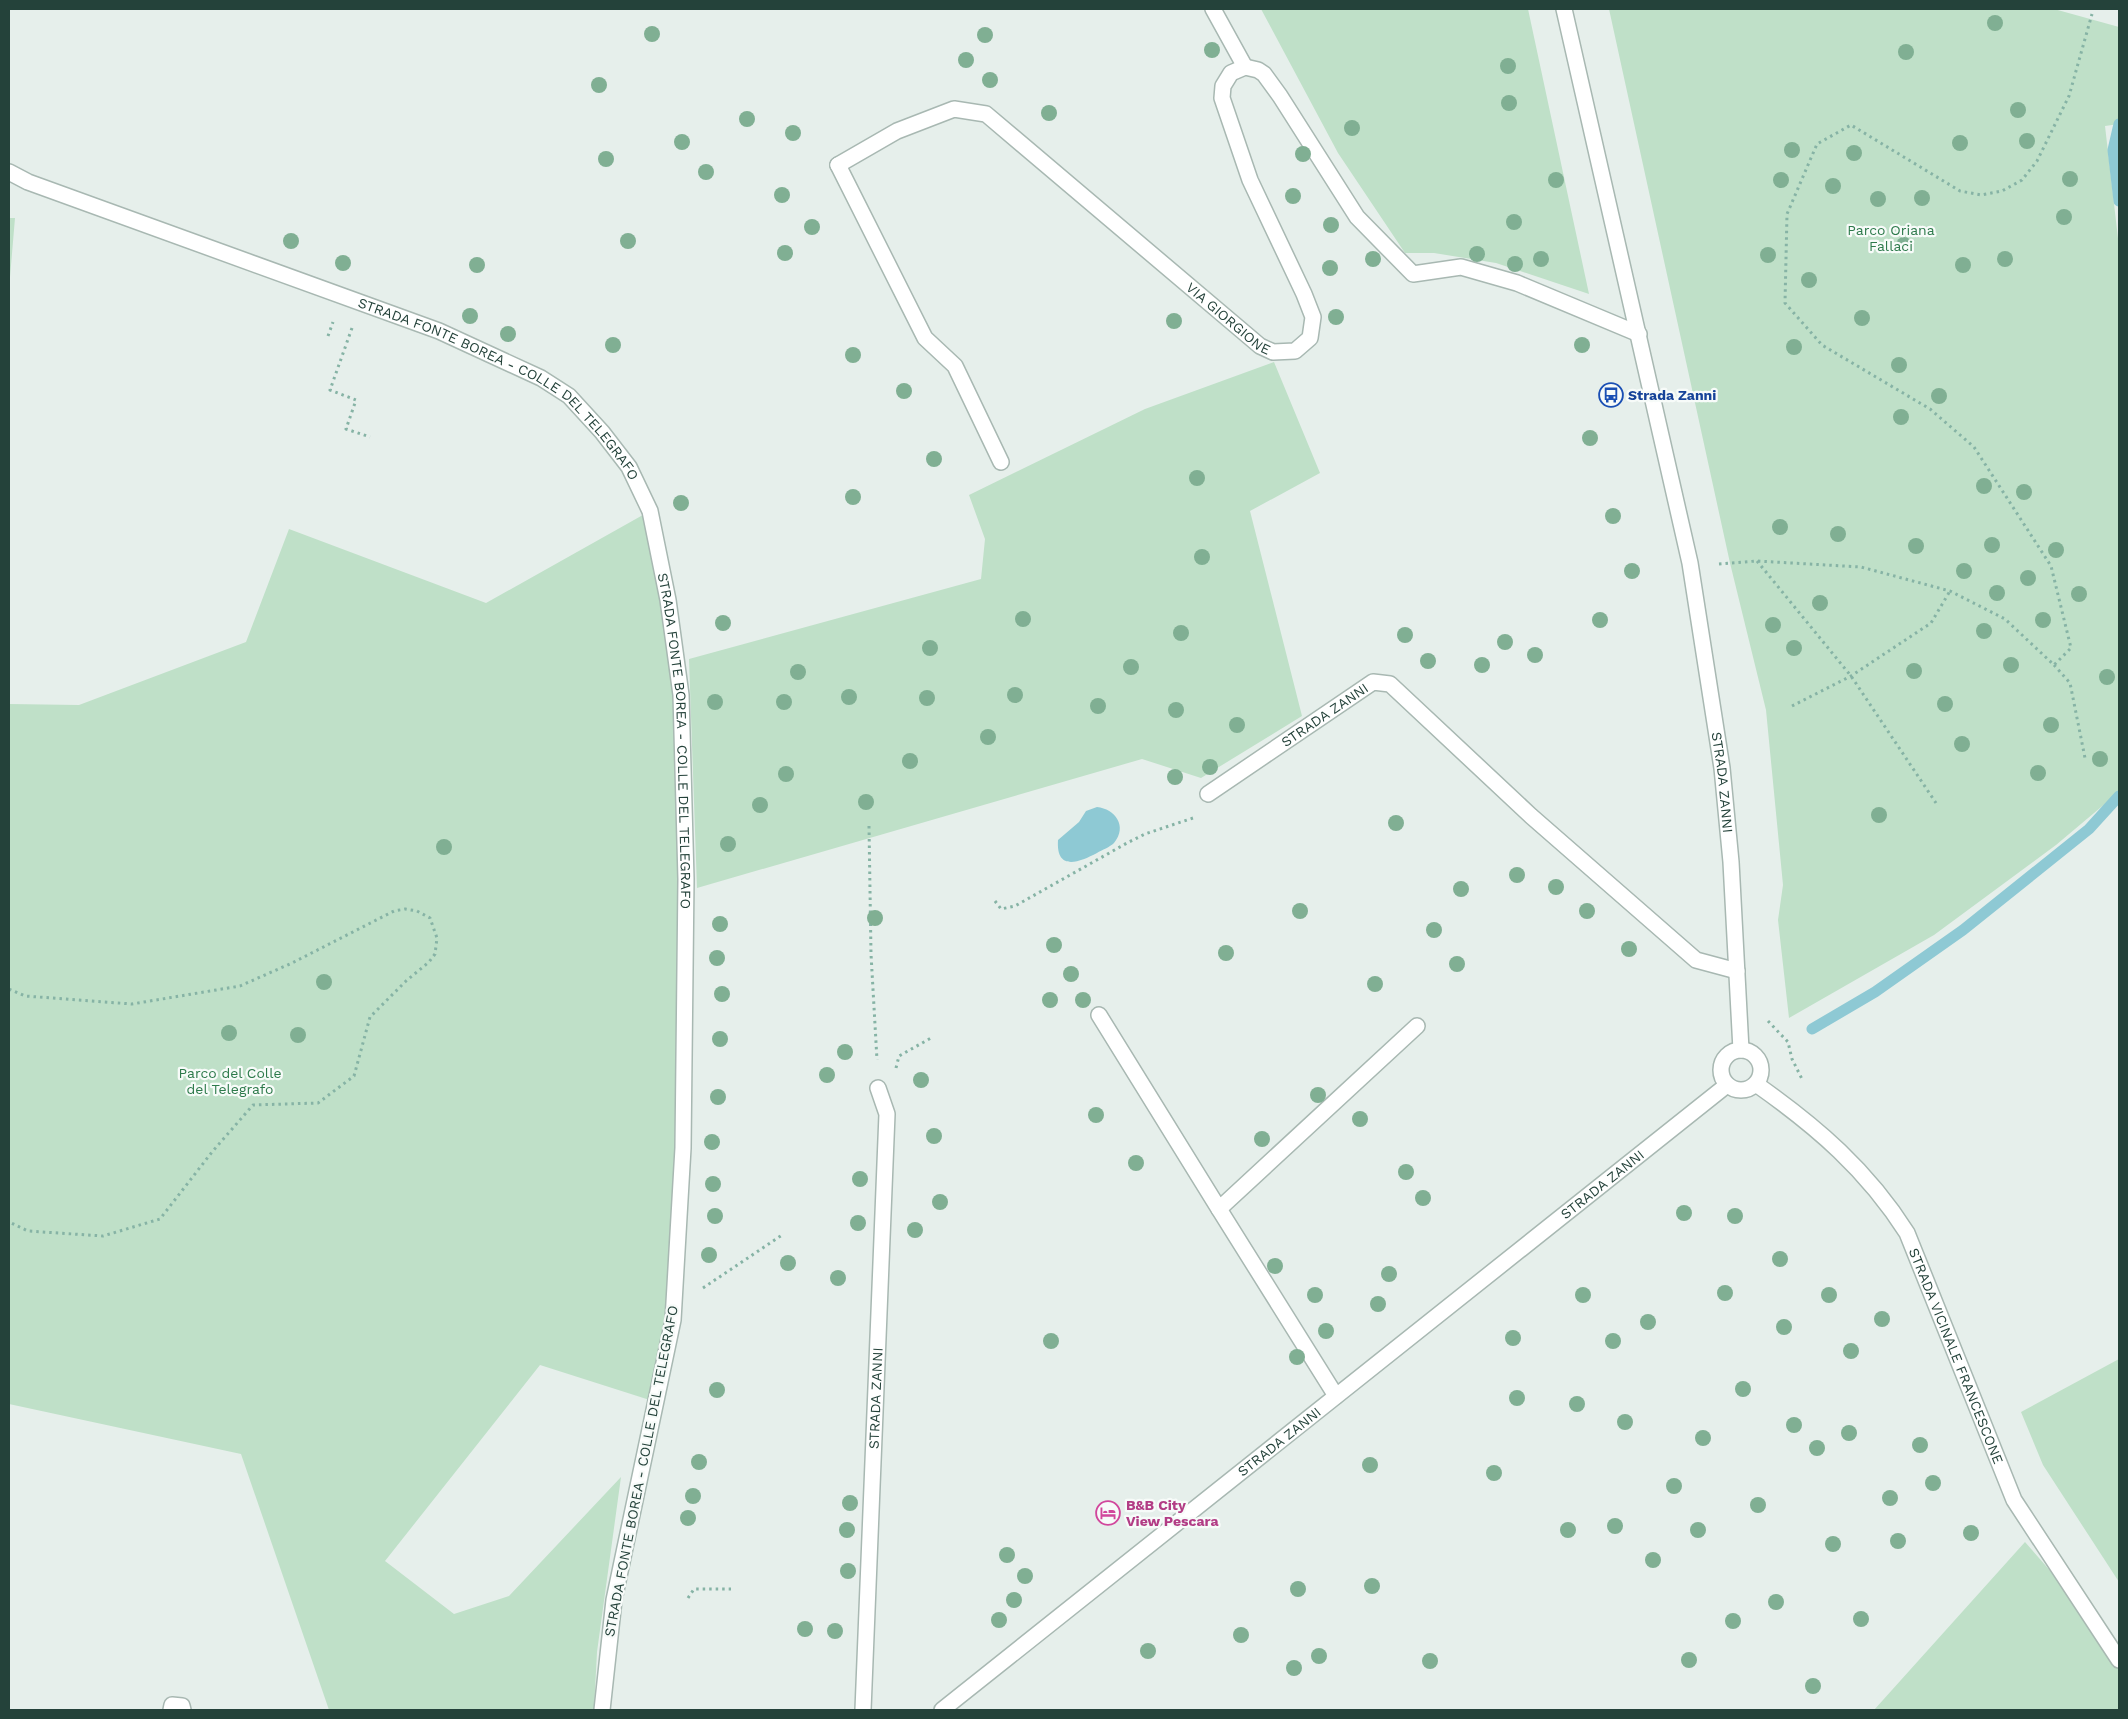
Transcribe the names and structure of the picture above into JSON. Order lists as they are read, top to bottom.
{
  "streets": {
    "street": [
      "VIA GIORGIONE",
      "STRADA FONTE BOREA - COLLE DEL TELEGRAFO",
      "STRADA ZANNI",
      "STRADA VICINALE FRANCESCONE"
    ]
  },
  "crossings": [
    ["STRADA ZANNI", "STRADA VICINALE FRANCESCONE"]
  ],
  "parks": ["Parco Oriana Fallaci", "Parco del Colle del Telegrafo"],
  "places": {
    "bus stop": ["Strada Zanni"],
    "hotel": ["B&B City View Pescara"]
  }
}
